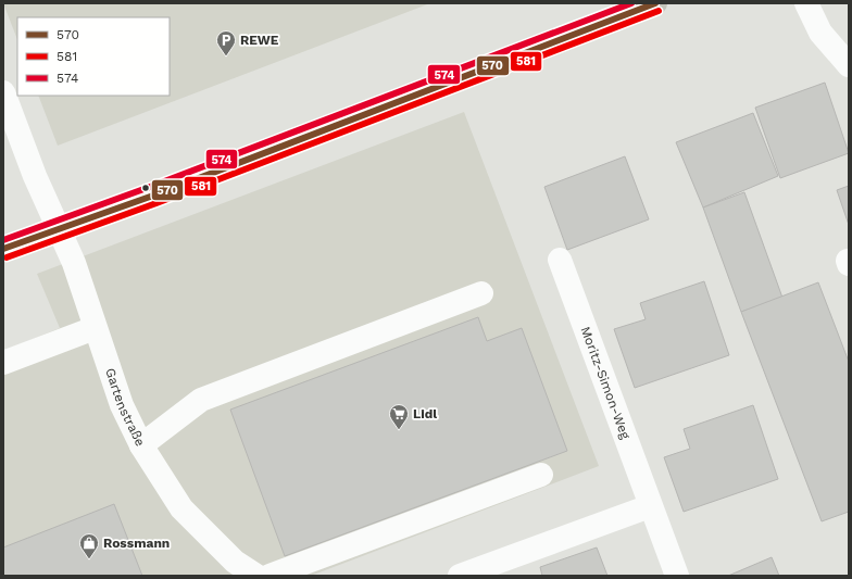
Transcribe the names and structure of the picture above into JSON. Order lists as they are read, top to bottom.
{
  "streets": {
    "street": ["Moritz-Simon-Weg", "Gartenstraße"]
  },
  "places": {
    "parking": ["REWE"],
    "supermarket": ["Lidl"],
    "shop": ["Rossmann"]
  },
  "lines": ["transit line 570", "transit line 574", "transit line 581"],
  "legend": ["570", "581", "574"]
}
